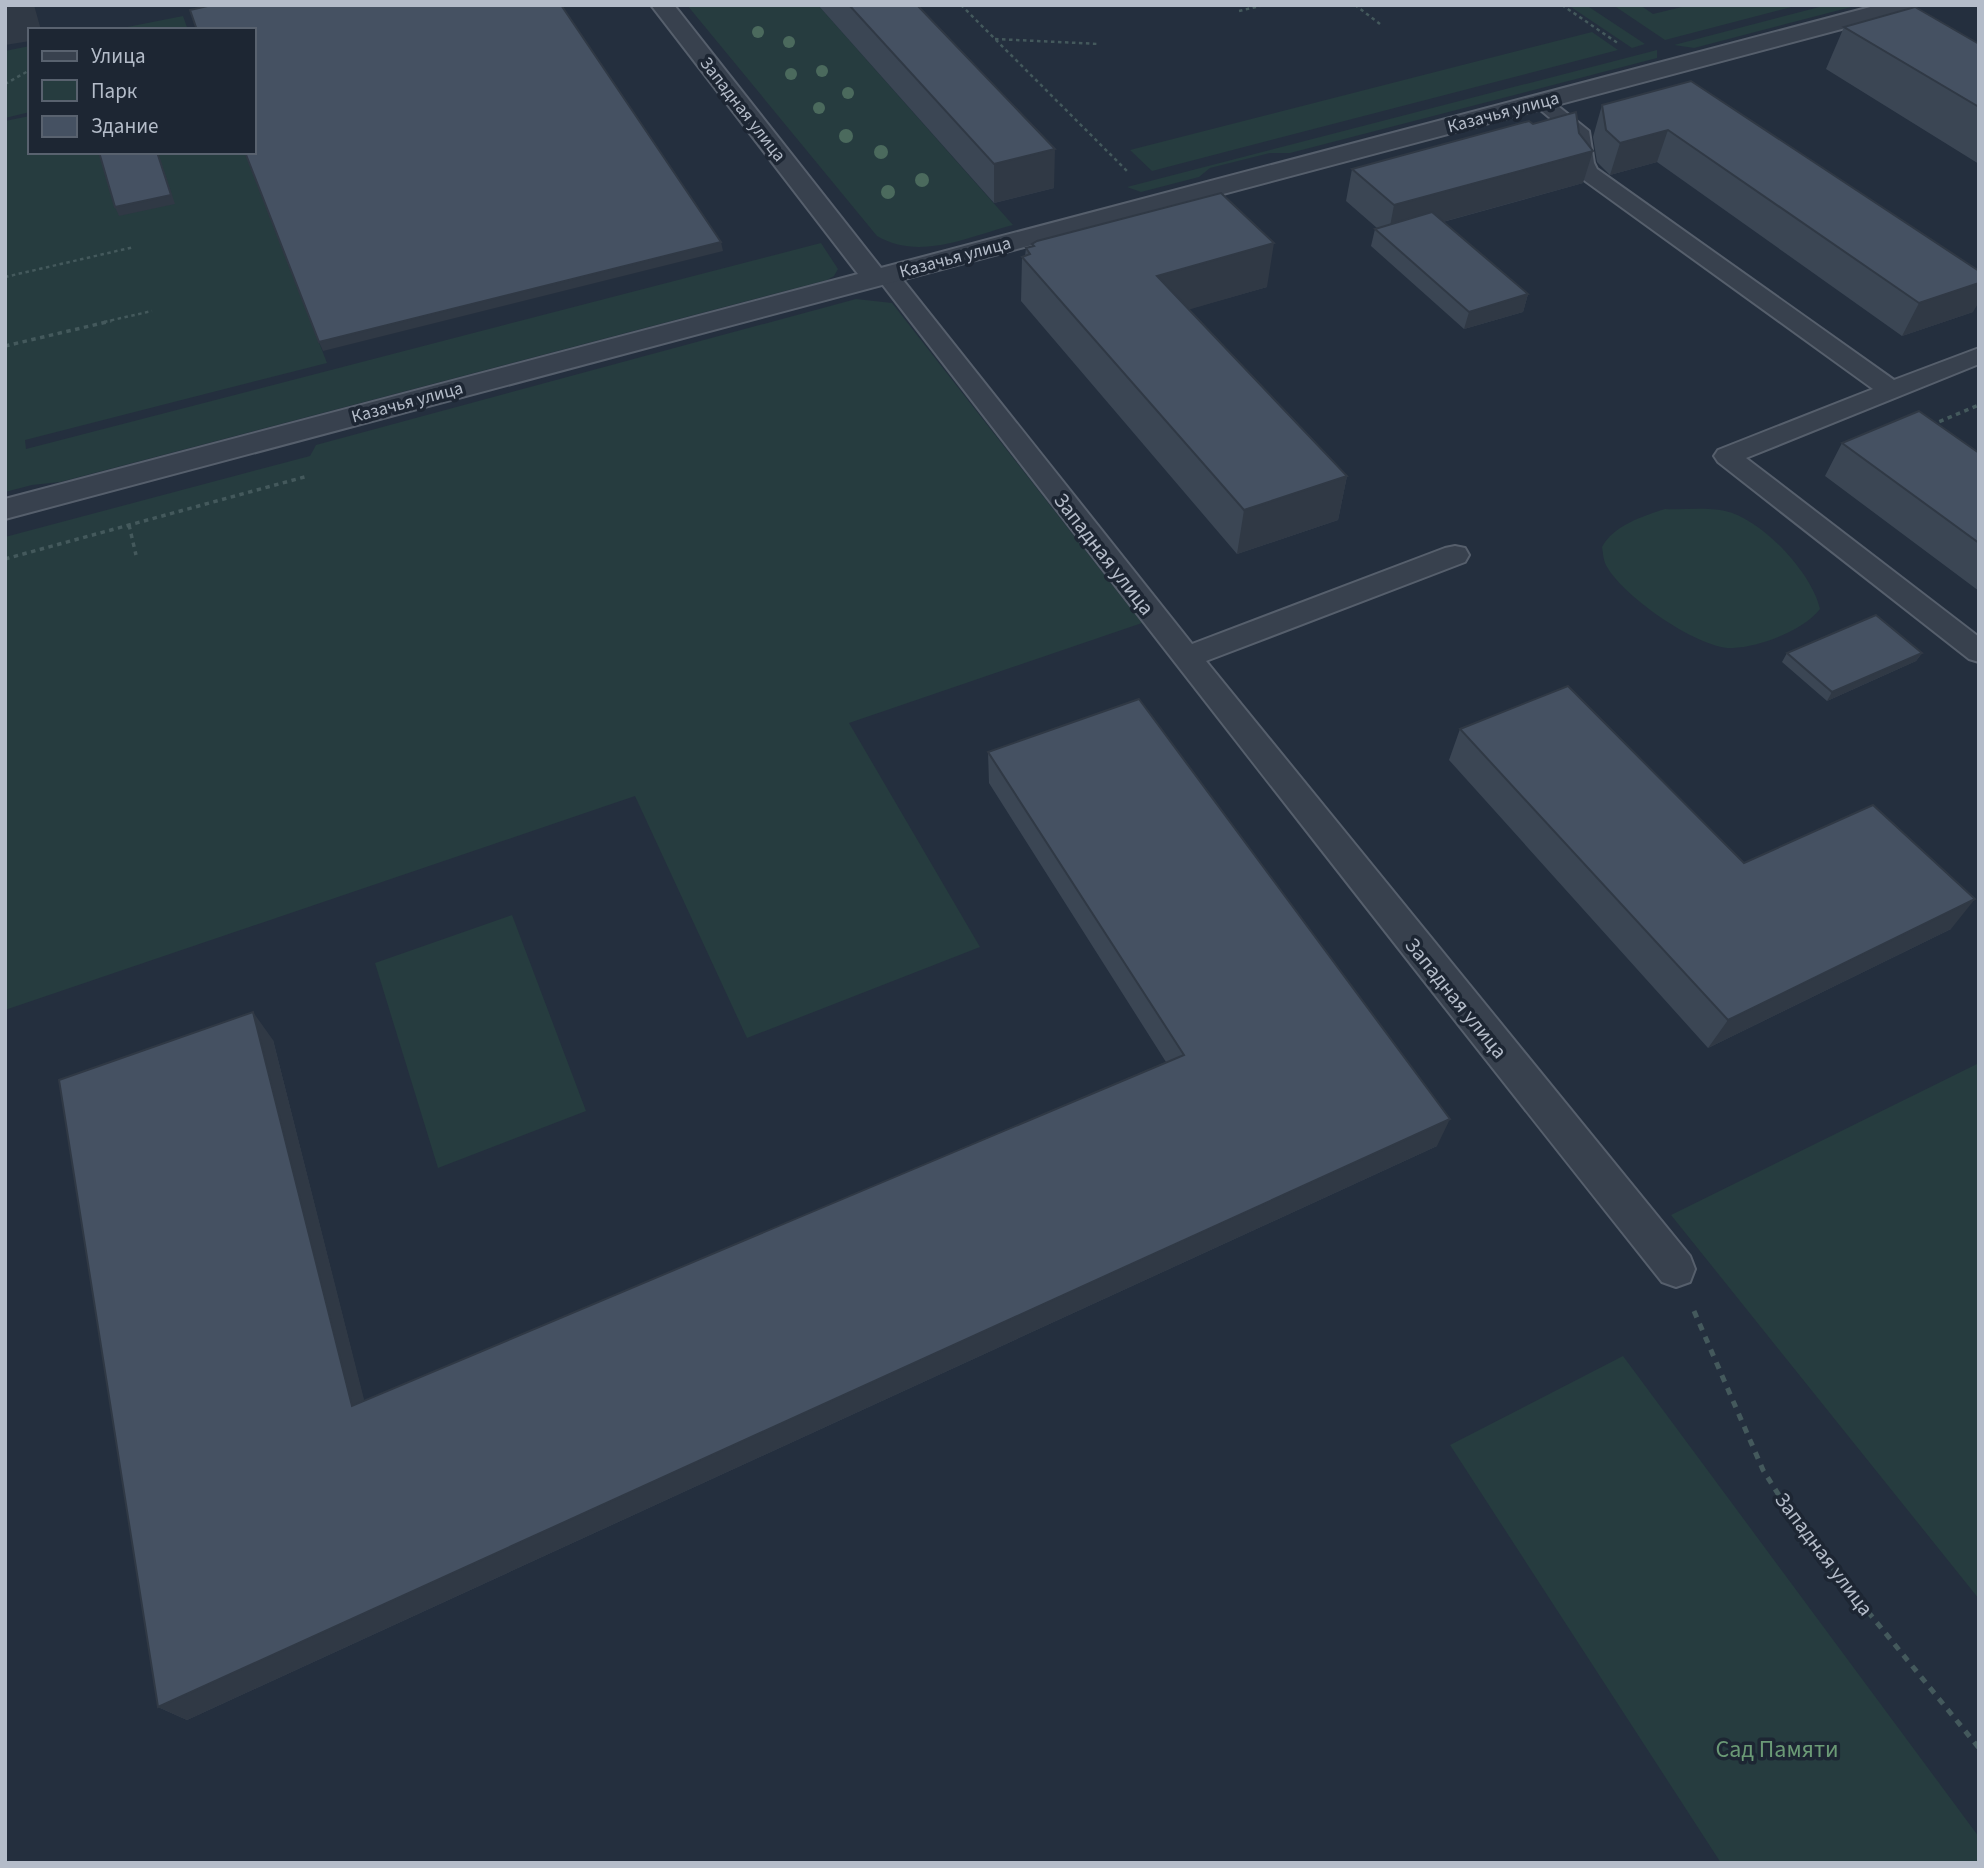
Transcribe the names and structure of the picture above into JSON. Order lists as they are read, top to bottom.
{
  "streets": {
    "street": ["Западная улица", "Казачья улица"]
  },
  "crossings": [
    ["Западная улица", "Казачья улица"]
  ],
  "parks": ["Сад Памяти"],
  "legend": ["Улица", "Парк", "Здание"]
}
